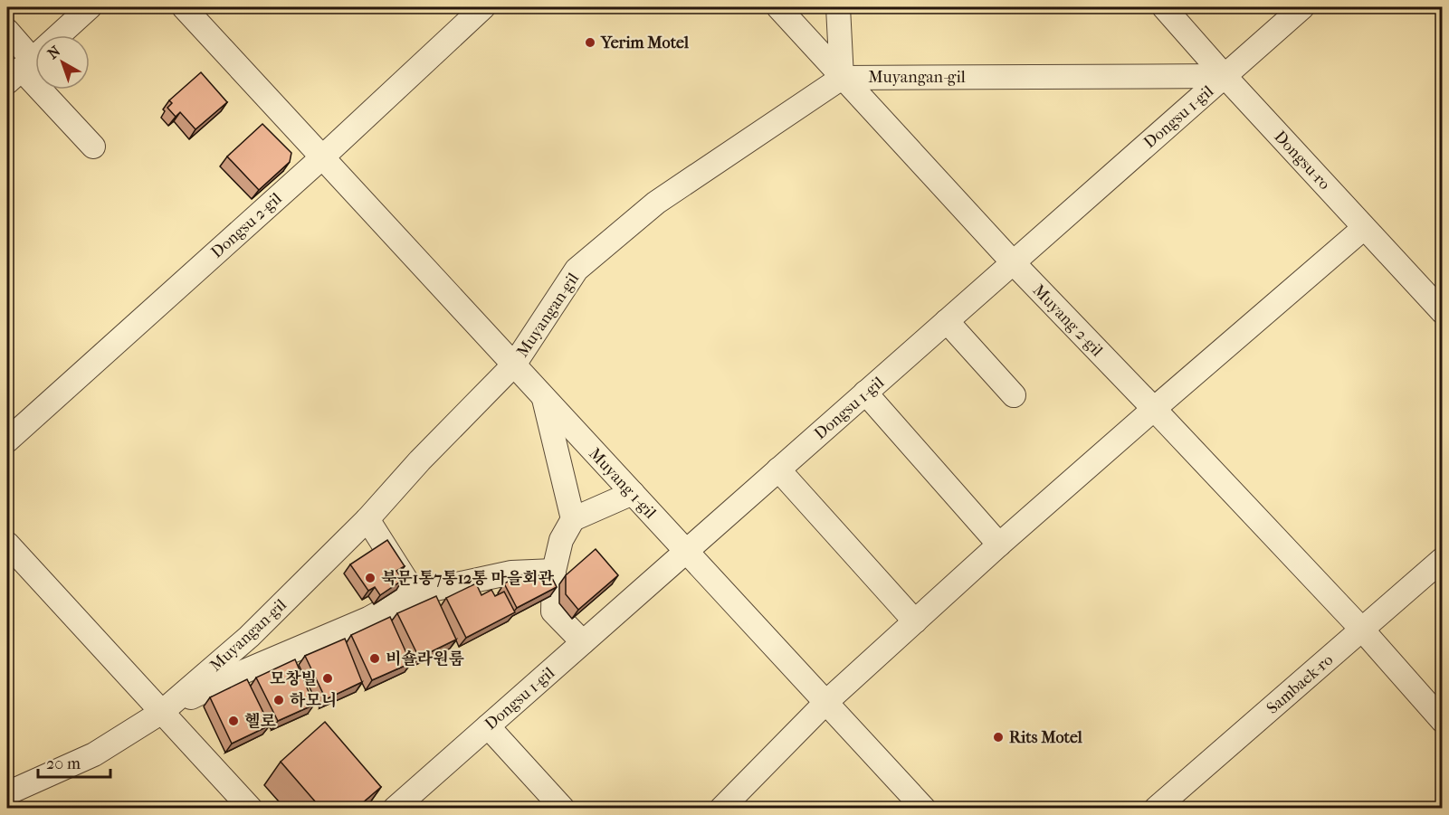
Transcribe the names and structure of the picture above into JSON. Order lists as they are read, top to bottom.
{
  "streets": {
    "street": [
      "Muyangan-gil",
      "Dongsu 1-gil",
      "Dongsu-ro",
      "Dongsu 2-gil",
      "Muyang 2-gil",
      "Muyang 1-gil",
      "Sambaek-ro"
    ]
  },
  "crossings": [
    ["Muyangan-gil", "Dongsu 1-gil"],
    ["Muyangan-gil", "Dongsu-ro"],
    ["Muyangan-gil", "Muyang 2-gil"],
    ["Muyangan-gil", "Muyang 1-gil"],
    ["Dongsu 1-gil", "Dongsu-ro"],
    ["Dongsu 1-gil", "Muyang 2-gil"],
    ["Dongsu 1-gil", "Muyang 1-gil"],
    ["Dongsu 2-gil", "Muyang 1-gil"],
    ["Muyang 2-gil", "Sambaek-ro"]
  ],
  "places": [
    "Yerim Motel",
    "북문1통7통12통 마을회관",
    "비숄라원룸",
    "모창빌",
    "하모니",
    "헬로",
    "Rits Motel"
  ],
  "scale_bar": "20 m",
  "north": "top left"
}
